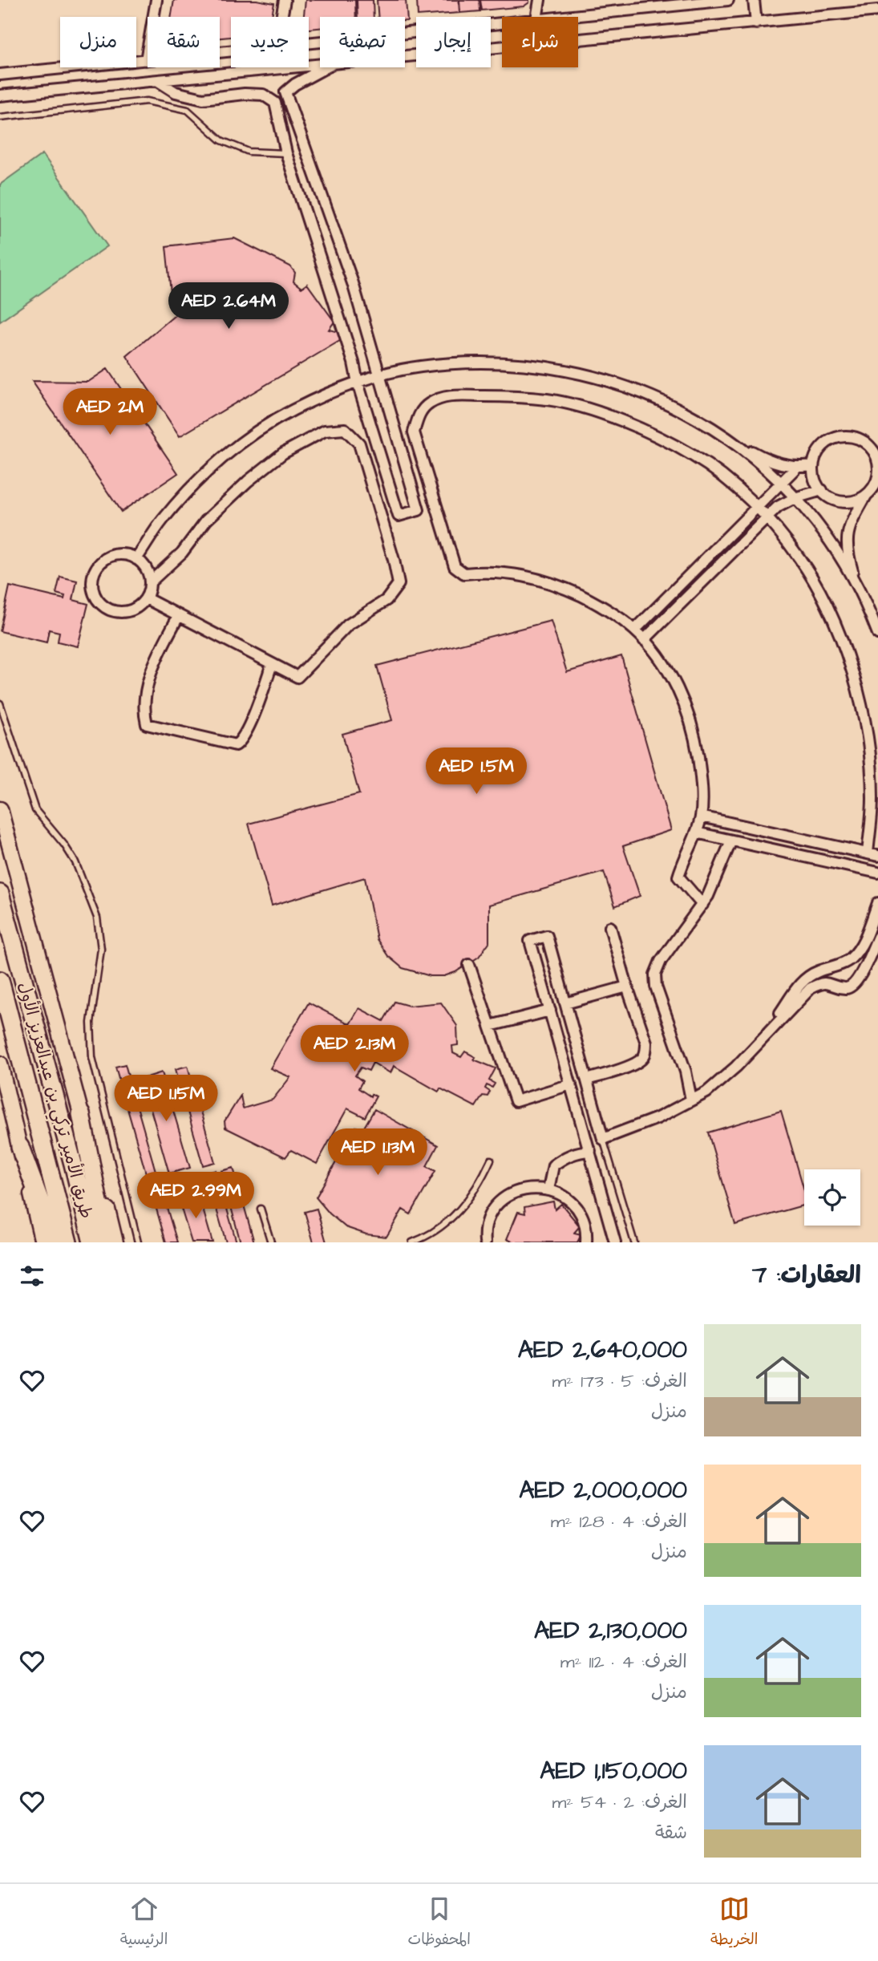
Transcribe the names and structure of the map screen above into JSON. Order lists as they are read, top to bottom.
{
  "streets": {
    "main road": ["طريق الأمير تركي بن عبدالعزيز الأول"]
  },
  "page": {
    "chip": [
      "شراء",
      "إيجار",
      "تصفية",
      "جديد",
      "شقة",
      "منزل"
    ],
    "price": [
      "AED 2.64M",
      "AED 2M",
      "AED 1.5M",
      "AED 2.13M",
      "AED 1.15M",
      "AED 1.13M",
      "AED 2.99M"
    ],
    "heading": "العقارات: 7",
    "list": [
      {
        "name": "AED 2,640,000",
        "note": "الغرف: 5 · 173 m² · منزل"
      },
      {
        "name": "AED 2,000,000",
        "note": "الغرف: 4 · 128 m² · منزل"
      },
      {
        "name": "AED 2,130,000",
        "note": "الغرف: 4 · 112 m² · منزل"
      },
      {
        "name": "AED 1,150,000",
        "note": "الغرف: 2 · 54 m² · شقة"
      }
    ],
    "tabs": ["الخريطة", "المحفوظات", "الرئيسية"]
  }
}
